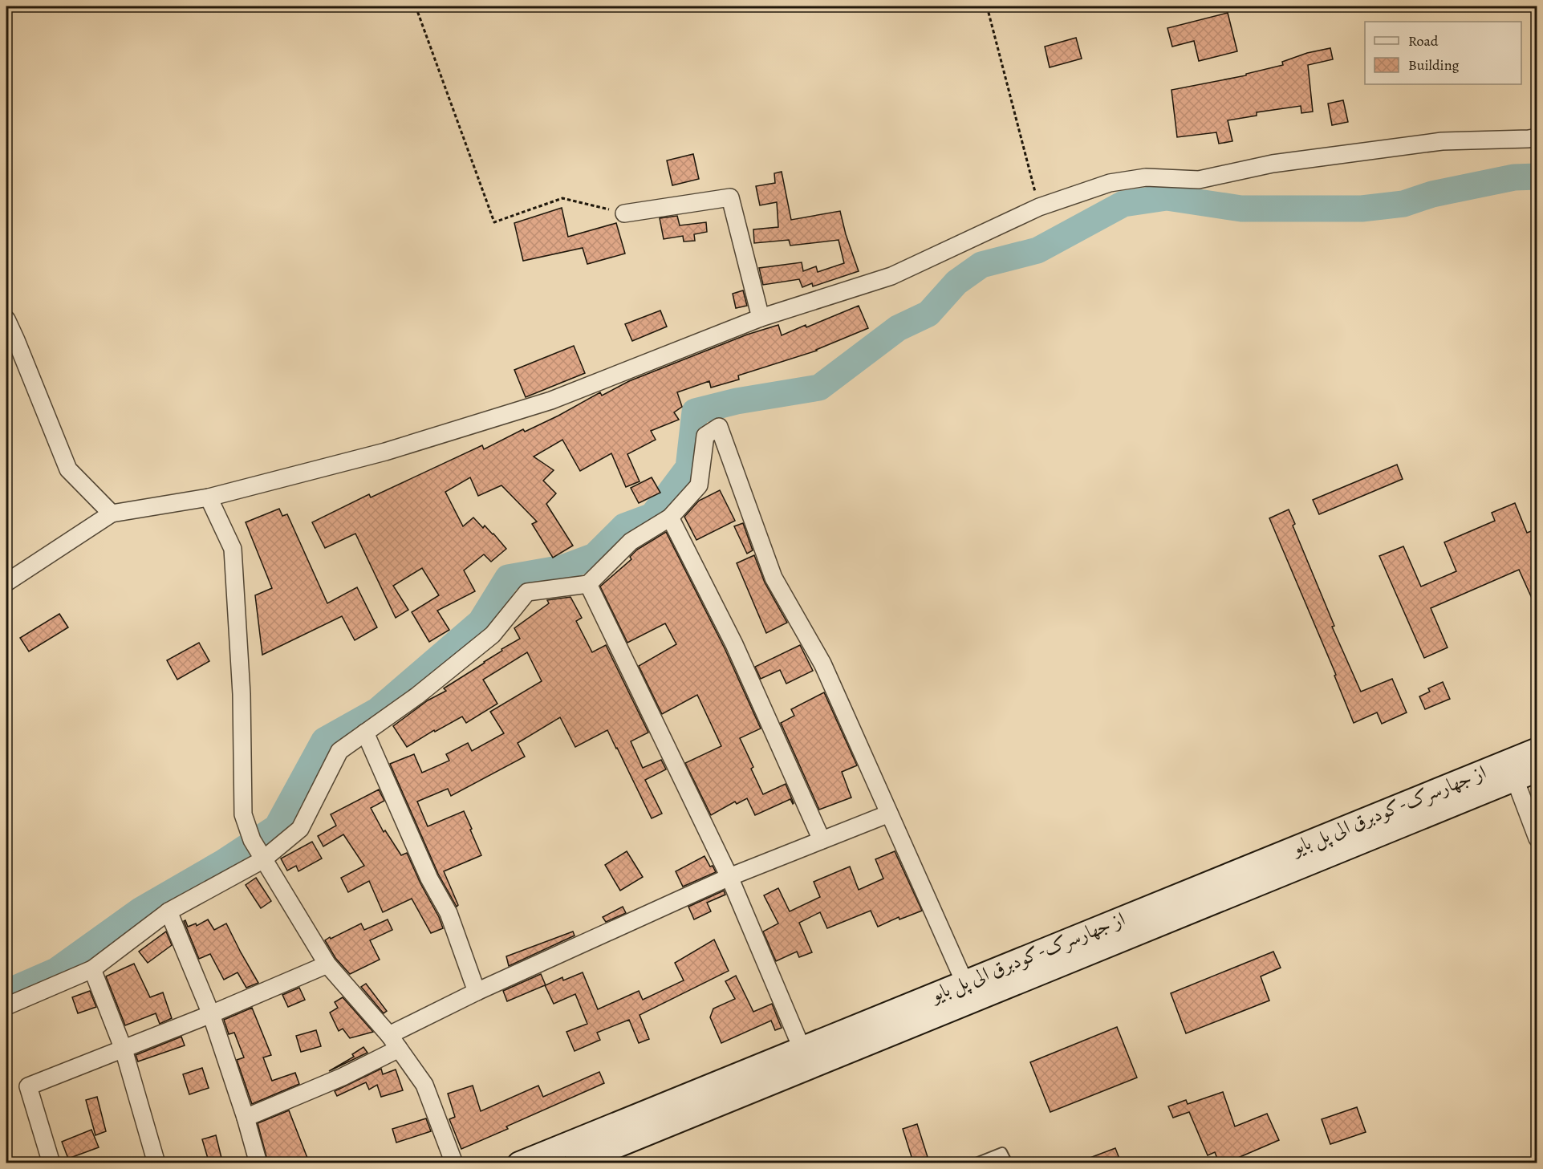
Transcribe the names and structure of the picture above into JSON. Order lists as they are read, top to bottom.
{
  "streets": {
    "street": ["از جهارسرک-کودبرق الی پل بایو"]
  },
  "legend": ["Road", "Building"]
}
